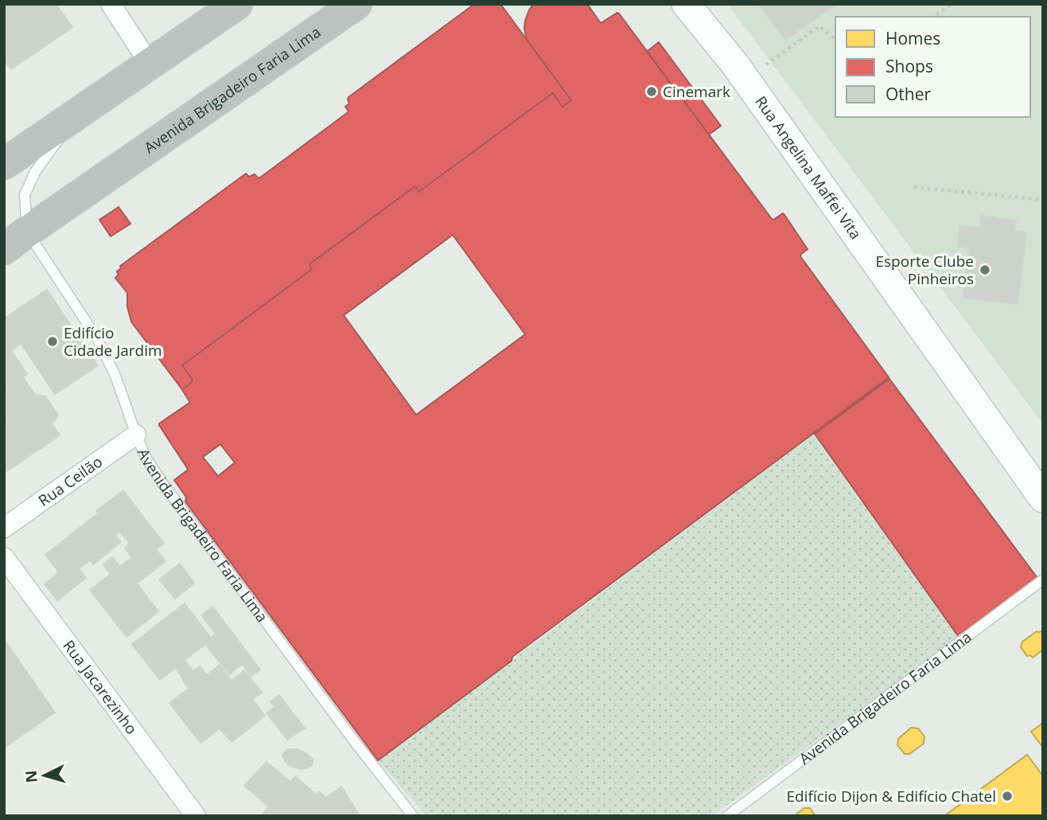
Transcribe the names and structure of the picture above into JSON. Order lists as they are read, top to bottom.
{
  "streets": {
    "highway": ["Avenida Brigadeiro Faria Lima"],
    "street": ["Rua Angelina Maffei Vita", "Rua Ceilão", "Rua Jacarezinho"]
  },
  "crossings": [
    ["Avenida Brigadeiro Faria Lima", "Rua Ceilão"]
  ],
  "places": [
    "Cinemark",
    "Esporte Clube Pinheiros",
    "Edifício Cidade Jardim",
    "Edifício Dijon & Edifício Chatel"
  ],
  "legend": ["Homes", "Shops", "Other"],
  "north": "left"
}
